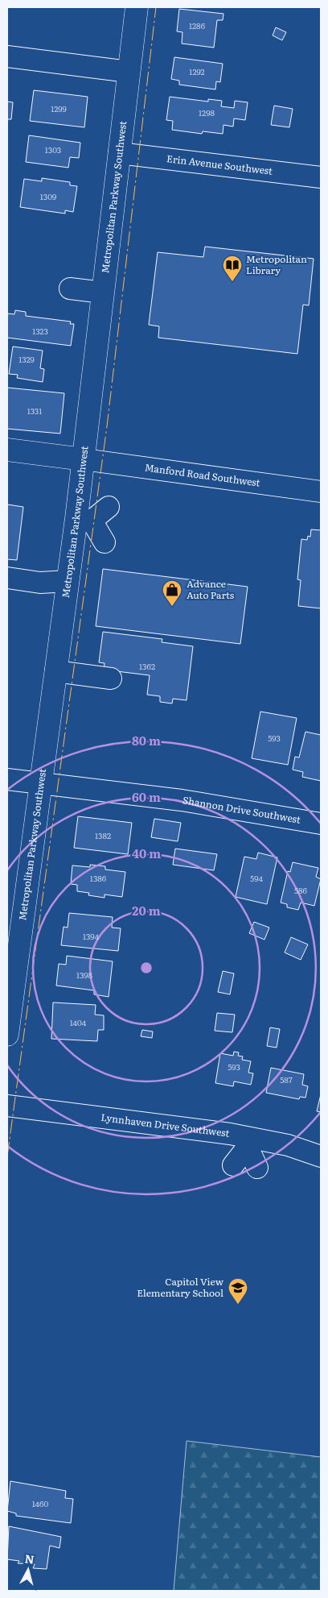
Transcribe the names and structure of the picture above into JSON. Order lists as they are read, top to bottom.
{
  "streets": {
    "main road": ["Metropolitan Parkway Southwest"],
    "street": [
      "Erin Avenue Southwest",
      "Manford Road Southwest",
      "Shannon Drive Southwest",
      "Lynnhaven Drive Southwest"
    ]
  },
  "crossings": [
    ["Erin Avenue Southwest", "Metropolitan Parkway Southwest"],
    ["Metropolitan Parkway Southwest", "Manford Road Southwest"],
    ["Metropolitan Parkway Southwest", "Shannon Drive Southwest"]
  ],
  "places": {
    "library": ["Metropolitan Library"],
    "shop": ["Advance Auto Parts"],
    "school or university": ["Capitol View Elementary School"]
  },
  "house_numbers": [
    "1286",
    "1292",
    "1299",
    "1298",
    "1303",
    "1309",
    "1323",
    "1329",
    "1331",
    "1362",
    "593",
    "1382",
    "1386",
    "594",
    "586",
    "1394",
    "1398",
    "1404",
    "593",
    "587",
    "1460"
  ],
  "north": "top",
  "rings": [
    "80 m",
    "60 m",
    "40 m",
    "20 m"
  ]
}
